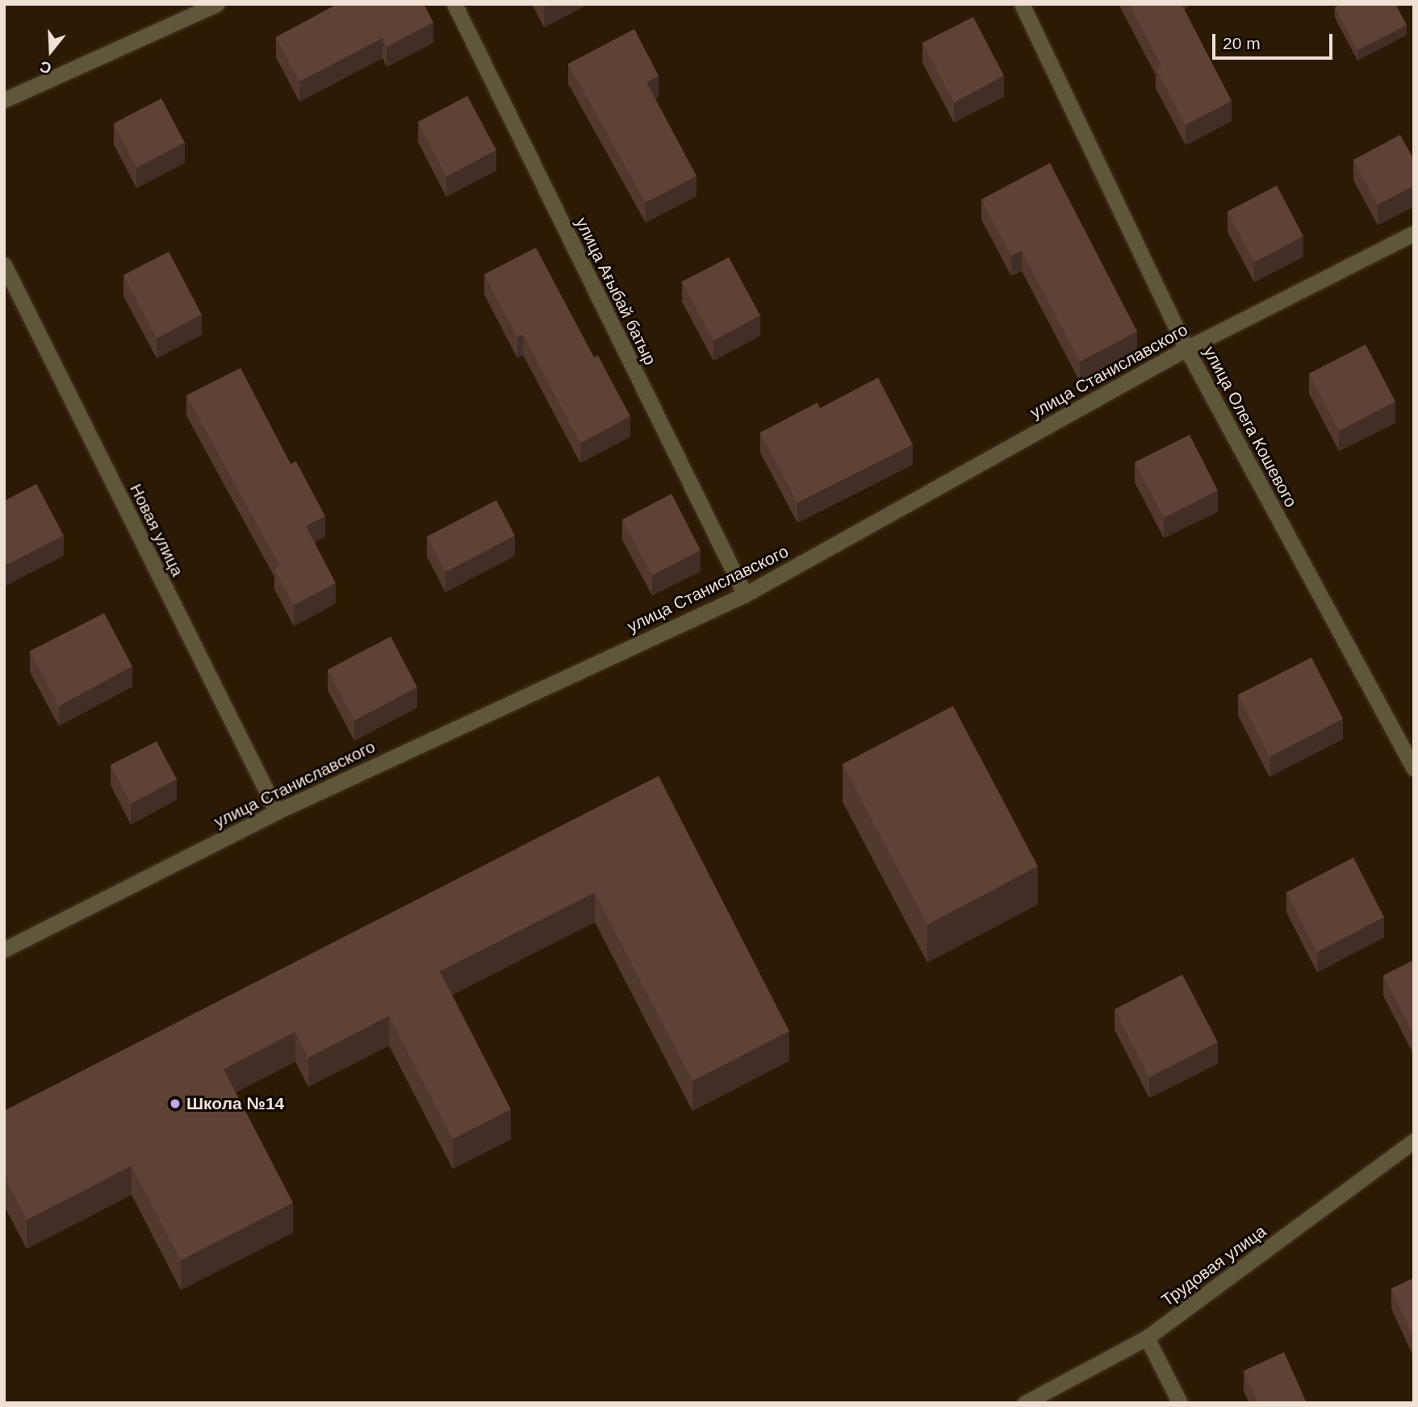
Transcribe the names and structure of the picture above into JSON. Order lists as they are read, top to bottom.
{
  "streets": {
    "street": [
      "улица Ағыбай батыр",
      "улица Станиславского",
      "улица Олега Кошевого",
      "Новая улица",
      "Трудовая улица"
    ]
  },
  "crossings": [
    ["улица Ағыбай батыр", "улица Станиславского"],
    ["улица Станиславского", "улица Олега Кошевого"],
    ["улица Станиславского", "Новая улица"]
  ],
  "places": ["Школа №14"],
  "scale_bar": "20 m",
  "north": "bottom"
}
